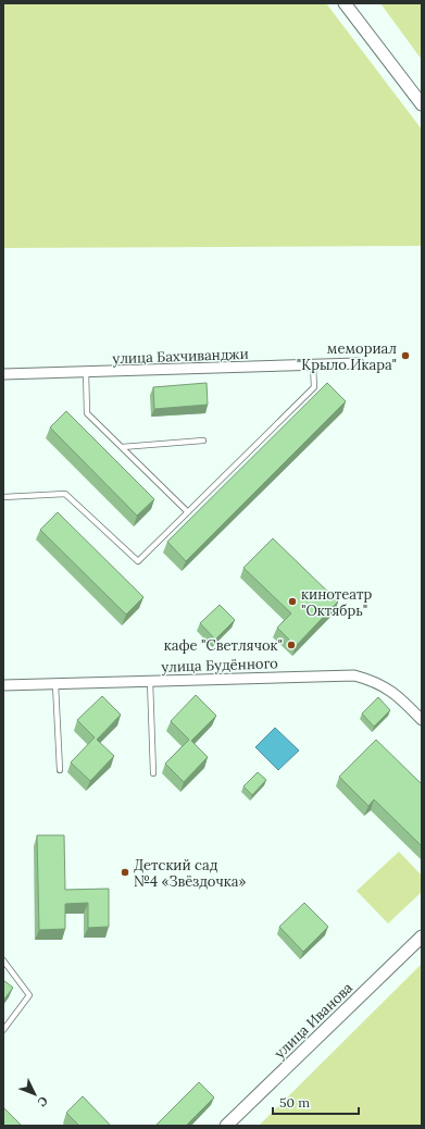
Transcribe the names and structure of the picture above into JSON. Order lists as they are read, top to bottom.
{
  "streets": {
    "street": ["улица Бахчиванджи", "улица Будённого", "улица Иванова"]
  },
  "places": [
    "мемориал \"Крыло Икара\"",
    "кинотеатр \"Октябрь\"",
    "кафе \"Светлячок\"",
    "Детский сад №4 «Звёздочка»"
  ],
  "scale_bar": "50 m",
  "north": "bottom right"
}
